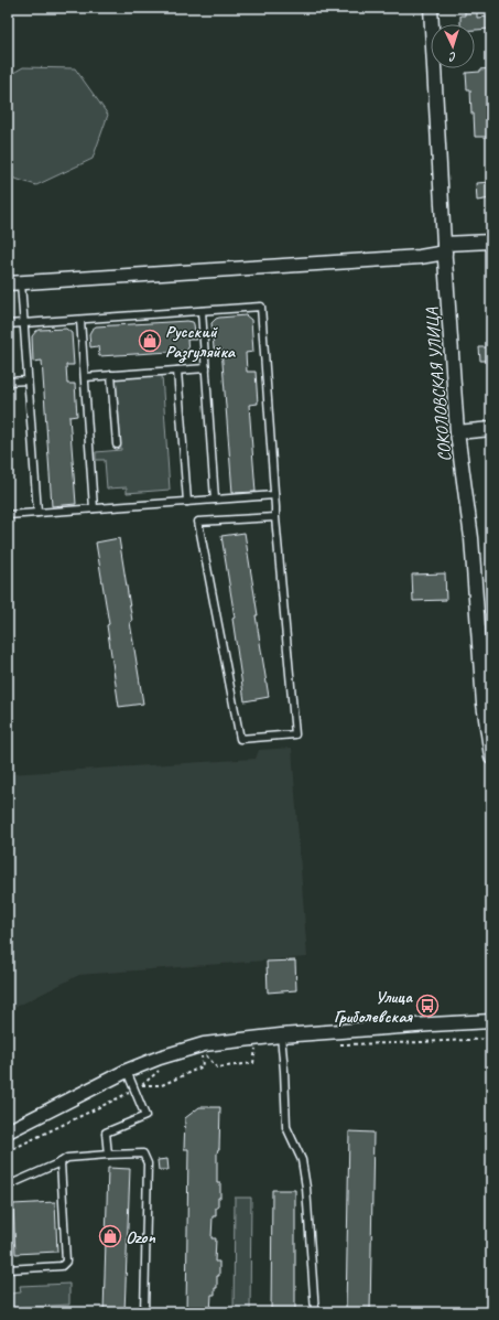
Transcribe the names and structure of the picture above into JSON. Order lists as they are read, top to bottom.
{
  "streets": {
    "street": ["СОКОЛОВСКАЯ УЛИЦА"]
  },
  "places": {
    "shop": ["Русский Разгуляйка", "Ozon"],
    "bus stop": ["Улица Гриболевская"]
  },
  "north": "bottom"
}
